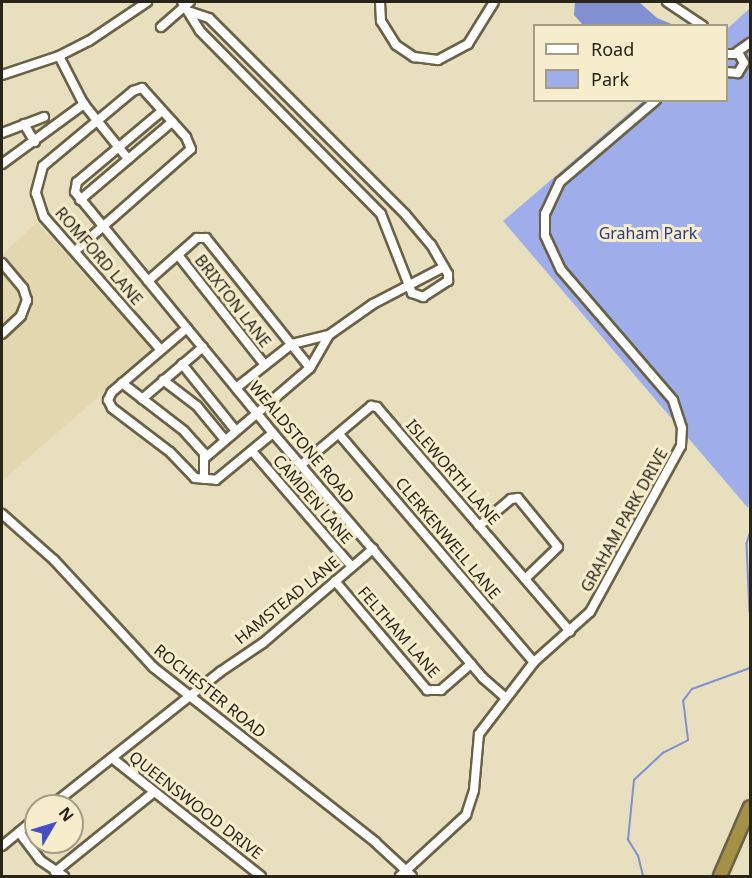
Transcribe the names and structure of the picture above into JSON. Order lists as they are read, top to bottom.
{
  "streets": {
    "street": [
      "ROMFORD LANE",
      "BRIXTON LANE",
      "WEALDSTONE ROAD",
      "ISLEWORTH LANE",
      "CAMDEN LANE",
      "GRAHAM PARK DRIVE",
      "CLERKENWELL LANE",
      "HAMSTEAD LANE",
      "FELTHAM LANE",
      "ROCHESTER ROAD",
      "QUEENSWOOD DRIVE"
    ]
  },
  "crossings": [
    ["ROMFORD LANE", "WEALDSTONE ROAD"],
    ["WEALDSTONE ROAD", "ISLEWORTH LANE"],
    ["WEALDSTONE ROAD", "GRAHAM PARK DRIVE"],
    ["WEALDSTONE ROAD", "HAMSTEAD LANE"],
    ["WEALDSTONE ROAD", "FELTHAM LANE"],
    ["ISLEWORTH LANE", "GRAHAM PARK DRIVE"],
    ["ISLEWORTH LANE", "CLERKENWELL LANE"],
    ["CAMDEN LANE", "HAMSTEAD LANE"],
    ["GRAHAM PARK DRIVE", "CLERKENWELL LANE"],
    ["GRAHAM PARK DRIVE", "ROCHESTER ROAD"],
    ["HAMSTEAD LANE", "FELTHAM LANE"],
    ["HAMSTEAD LANE", "ROCHESTER ROAD"],
    ["HAMSTEAD LANE", "QUEENSWOOD DRIVE"]
  ],
  "parks": ["Graham Park"],
  "legend": ["Road", "Park"],
  "north": "top right"
}
